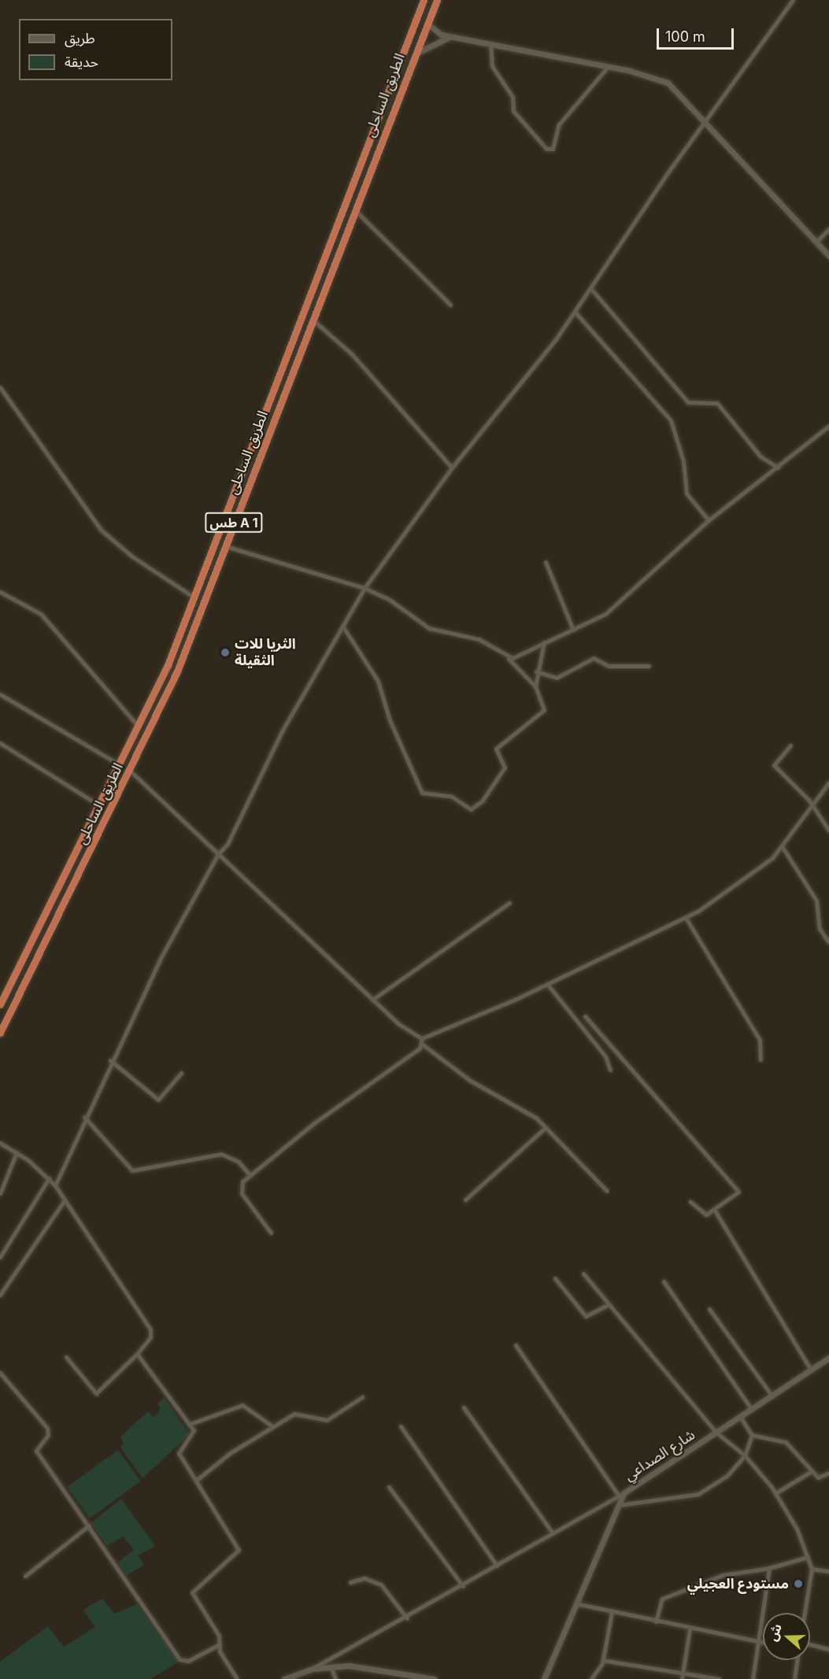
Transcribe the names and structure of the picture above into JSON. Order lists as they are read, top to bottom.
{
  "streets": {
    "highway": ["الطريق الساحلى", "طس A 1"],
    "street": ["شارع الصداعي"]
  },
  "places": ["الثريا للات الثقيلة", "مستودع العجيلي"],
  "legend": ["طريق", "حديقة"],
  "scale_bar": "100 m",
  "north": "left"
}
